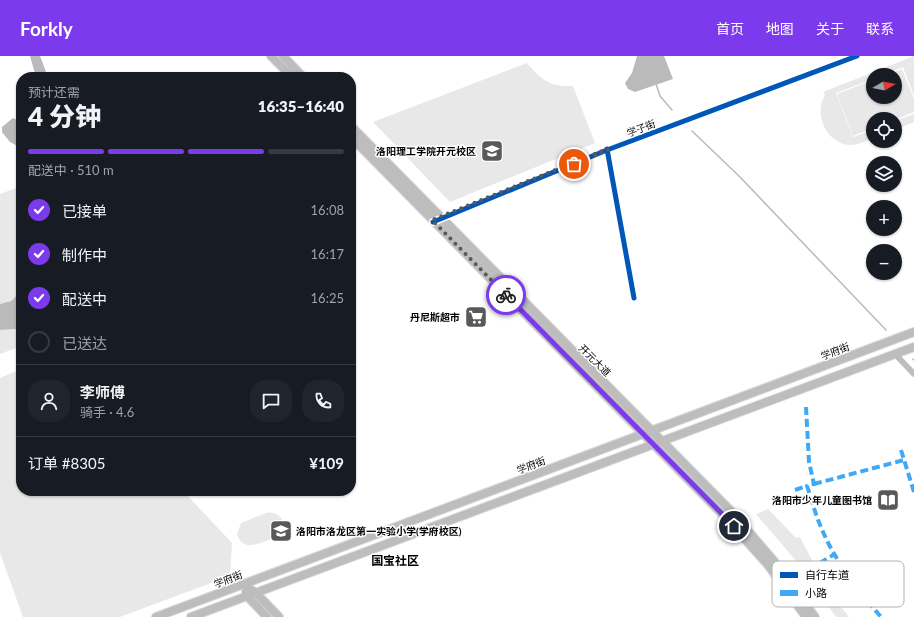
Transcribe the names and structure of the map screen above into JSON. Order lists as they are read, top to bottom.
{
  "streets": {
    "main road": ["学府街", "开元大道"],
    "street": ["学子街"]
  },
  "crossings": [
    ["学子街", "开元大道"],
    ["学府街", "开元大道"]
  ],
  "districts": ["国宝社区"],
  "places": {
    "school or university": ["洛阳理工学院开元校区", "洛阳市洛龙区第一实验小学(学府校区)"],
    "supermarket": ["丹尼斯超市"],
    "library": ["洛阳市少年儿童图书馆"]
  },
  "legend": ["自行车道", "小路"],
  "north": "right",
  "page": {
    "header": "Forkly",
    "nav": [
      "首页",
      "地图",
      "关于",
      "联系"
    ],
    "map_buttons": ["+", "−"],
    "heading": ["4 分钟", "预计还需", "16:35–16:40"],
    "panel": [
      "李师傅",
      "骑手 · 4.6",
      "订单 #8305",
      "¥109"
    ],
    "bar": "配送中 · 510 m",
    "list": [
      ["已接单", "16:08"],
      ["制作中", "16:17"],
      ["配送中", "16:25"],
      "已送达"
    ]
  }
}
